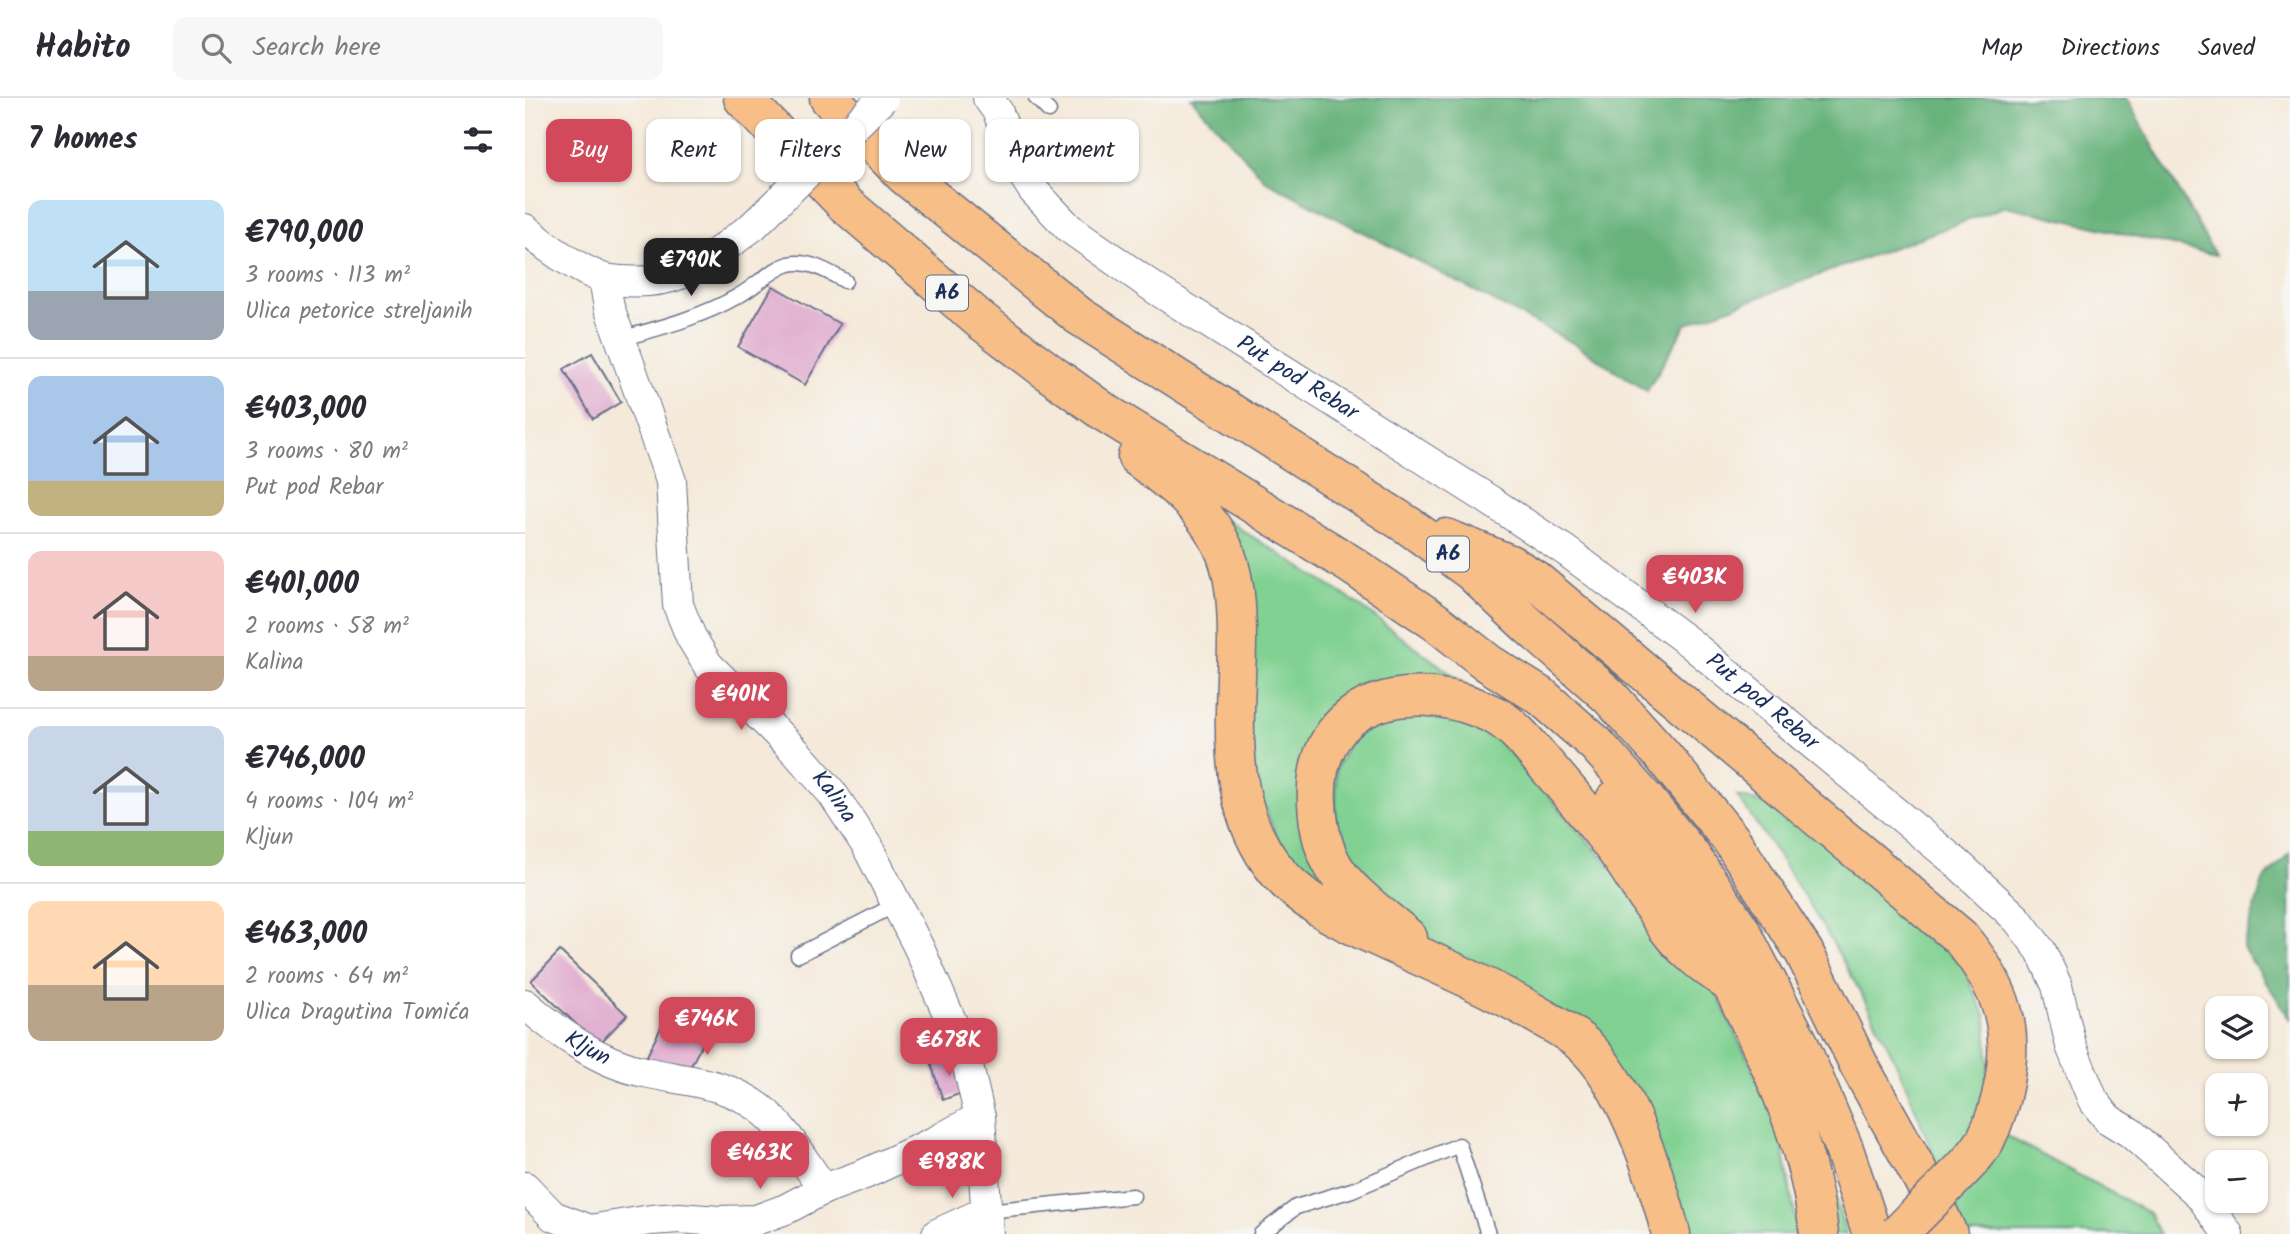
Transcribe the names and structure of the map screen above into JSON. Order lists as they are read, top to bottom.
{
  "streets": {
    "highway": ["A6"],
    "street": ["Put pod Rebar", "Kalina", "Kljun"]
  },
  "page": {
    "header": "Habito",
    "search": "Search here",
    "nav": ["Map", "Directions", "Saved"],
    "heading": "7 homes",
    "chip": [
      "Buy",
      "Rent",
      "Filters",
      "New",
      "Apartment"
    ],
    "list": [
      {
        "name": "€790,000",
        "note": "3 rooms · 113 m² · Ulica petorice streljanih"
      },
      {
        "name": "€403,000",
        "note": "3 rooms · 80 m² · Put pod Rebar"
      },
      {
        "name": "€401,000",
        "note": "2 rooms · 58 m² · Kalina"
      },
      {
        "name": "€746,000",
        "note": "4 rooms · 104 m² · Kljun"
      },
      {
        "name": "€463,000",
        "note": "2 rooms · 64 m² · Ulica Dragutina Tomića"
      }
    ],
    "price": [
      "€790K",
      "€403K",
      "€401K",
      "€746K",
      "€678K",
      "€463K",
      "€988K"
    ],
    "map_buttons": ["+", "−"]
  }
}
